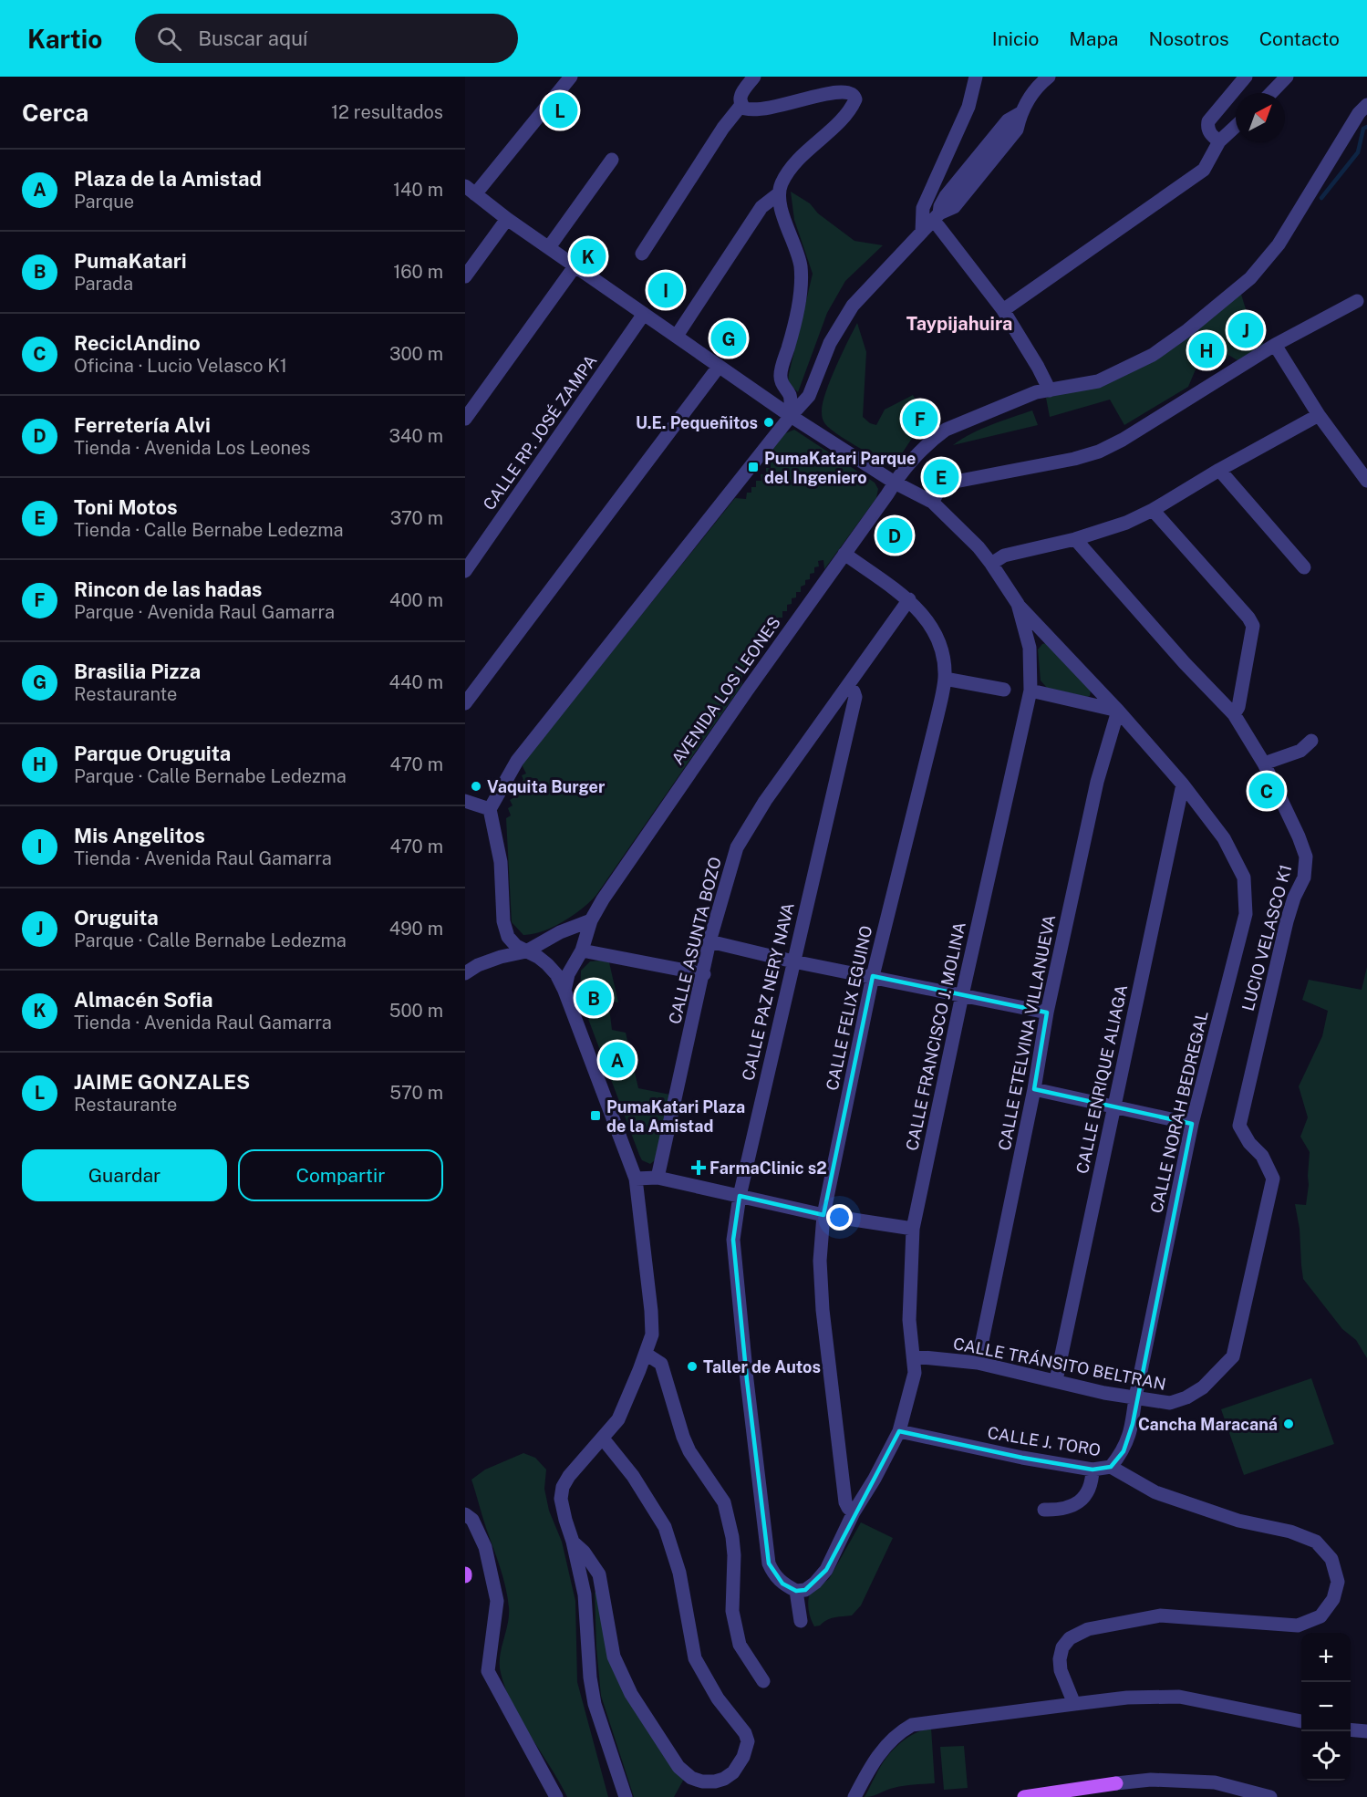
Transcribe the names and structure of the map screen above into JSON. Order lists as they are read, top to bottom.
{
  "streets": {
    "street": [
      "CALLE RP. JOSÉ ZAMPA",
      "AVENIDA LOS LEONES",
      "LUCIO VELASCO K1",
      "CALLE ASUNTA BOZO",
      "CALLE PAZ NERY NAVA",
      "CALLE FELIX EGUINO",
      "CALLE ETELVINA VILLANUEVA",
      "CALLE FRANCISCO J. MOLINA",
      "CALLE ENRIQUE ALIAGA",
      "CALLE NORAH BEDREGAL",
      "CALLE TRÁNSITO BELTRAN",
      "CALLE J. TORO"
    ]
  },
  "crossings": [
    ["CALLE RP. JOSÉ ZAMPA", "CALLE FRANCISCO J. MOLINA"],
    ["AVENIDA LOS LEONES", "CALLE FELIX EGUINO"],
    ["AVENIDA LOS LEONES", "CALLE FRANCISCO J. MOLINA"],
    ["LUCIO VELASCO K1", "CALLE TRÁNSITO BELTRAN"],
    ["CALLE ASUNTA BOZO", "CALLE PAZ NERY NAVA"],
    ["CALLE ASUNTA BOZO", "CALLE FELIX EGUINO"],
    ["CALLE PAZ NERY NAVA", "CALLE FRANCISCO J. MOLINA"],
    ["CALLE FELIX EGUINO", "CALLE FRANCISCO J. MOLINA"],
    ["CALLE ETELVINA VILLANUEVA", "CALLE NORAH BEDREGAL"],
    ["CALLE ETELVINA VILLANUEVA", "CALLE TRÁNSITO BELTRAN"],
    ["CALLE FRANCISCO J. MOLINA", "CALLE NORAH BEDREGAL"],
    ["CALLE FRANCISCO J. MOLINA", "CALLE TRÁNSITO BELTRAN"],
    ["CALLE FRANCISCO J. MOLINA", "CALLE J. TORO"],
    ["CALLE ENRIQUE ALIAGA", "CALLE NORAH BEDREGAL"],
    ["CALLE ENRIQUE ALIAGA", "CALLE TRÁNSITO BELTRAN"],
    ["CALLE NORAH BEDREGAL", "CALLE TRÁNSITO BELTRAN"],
    ["CALLE NORAH BEDREGAL", "CALLE J. TORO"],
    ["CALLE TRÁNSITO BELTRAN", "CALLE J. TORO"]
  ],
  "districts": ["Taypijahuira"],
  "places": {
    "other": [
      "U.E. Pequeñitos",
      "Vaquita Burger",
      "Taller de Autos",
      "Cancha Maracaná"
    ],
    "transit": ["PumaKatari Parque del Ingeniero", "PumaKatari Plaza de la Amistad"],
    "health": ["FarmaClinic s2"]
  },
  "north": "top right",
  "page": {
    "header": "Kartio",
    "search": "Buscar aquí",
    "nav": [
      "Inicio",
      "Mapa",
      "Nosotros",
      "Contacto"
    ],
    "heading": ["Cerca", "12 resultados"],
    "pins": [
      "L",
      "K",
      "I",
      "J",
      "G",
      "H",
      "F",
      "E",
      "D",
      "C",
      "B",
      "A"
    ],
    "list": [
      {
        "mark": "A",
        "name": "Plaza de la Amistad",
        "note": "Parque",
        "value": "140 m"
      },
      {
        "mark": "B",
        "name": "PumaKatari",
        "note": "Parada",
        "value": "160 m"
      },
      {
        "mark": "C",
        "name": "ReciclAndino",
        "note": "Oficina · Lucio Velasco K1",
        "value": "300 m"
      },
      {
        "mark": "D",
        "name": "Ferretería Alvi",
        "note": "Tienda · Avenida Los Leones",
        "value": "340 m"
      },
      {
        "mark": "E",
        "name": "Toni Motos",
        "note": "Tienda · Calle Bernabe Ledezma",
        "value": "370 m"
      },
      {
        "mark": "F",
        "name": "Rincon de las hadas",
        "note": "Parque · Avenida Raul Gamarra",
        "value": "400 m"
      },
      {
        "mark": "G",
        "name": "Brasilia Pizza",
        "note": "Restaurante",
        "value": "440 m"
      },
      {
        "mark": "H",
        "name": "Parque Oruguita",
        "note": "Parque · Calle Bernabe Ledezma",
        "value": "470 m"
      },
      {
        "mark": "I",
        "name": "Mis Angelitos",
        "note": "Tienda · Avenida Raul Gamarra",
        "value": "470 m"
      },
      {
        "mark": "J",
        "name": "Oruguita",
        "note": "Parque · Calle Bernabe Ledezma",
        "value": "490 m"
      },
      {
        "mark": "K",
        "name": "Almacén Sofia",
        "note": "Tienda · Avenida Raul Gamarra",
        "value": "500 m"
      },
      {
        "mark": "L",
        "name": "JAIME GONZALES",
        "note": "Restaurante",
        "value": "570 m"
      }
    ],
    "buttons": ["Guardar", "Compartir"],
    "map_buttons": ["+", "−"]
  }
}
